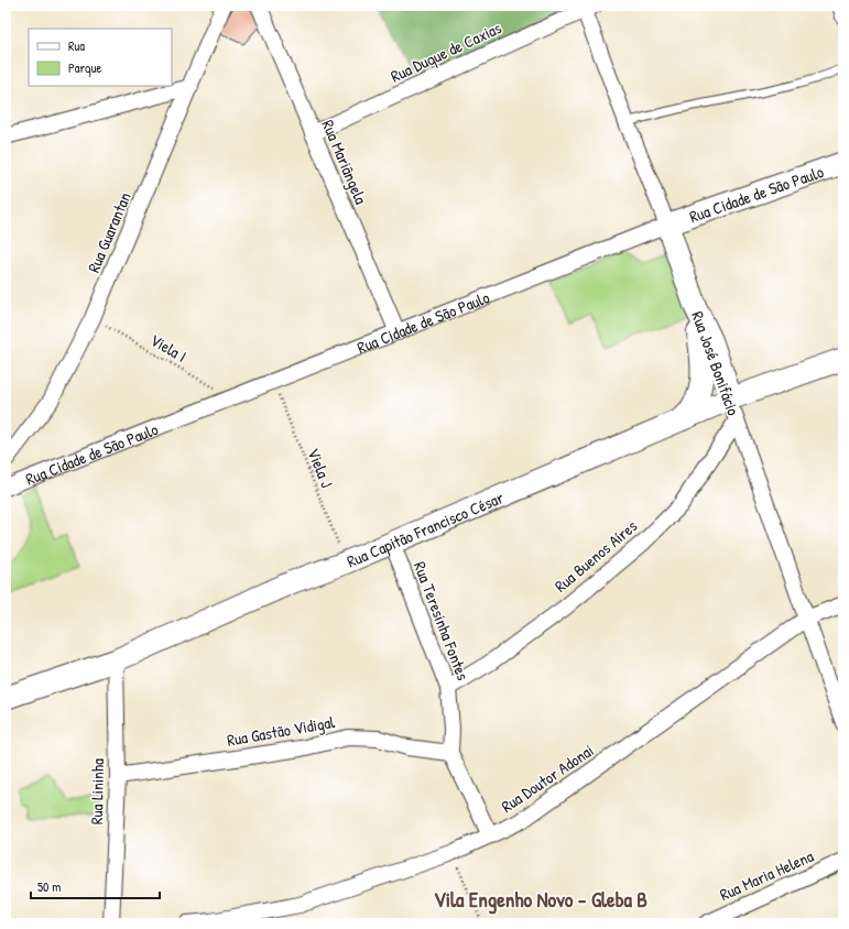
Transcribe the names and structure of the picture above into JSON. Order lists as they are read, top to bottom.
{
  "streets": {
    "street": [
      "Rua Duque de Caxias",
      "Rua Mariângela",
      "Rua Cidade de São Paulo",
      "Rua Guarantan",
      "Rua José Bonifácio",
      "Rua Capitão Francisco César",
      "Rua Buenos Aíres",
      "Rua Teresinha Fontes",
      "Rua Gastão Vidigal",
      "Rua Doutor Adonai",
      "Rua Lininha",
      "Rua Maria Helena"
    ],
    "path": ["Viela I", "Viela J"]
  },
  "crossings": [
    ["Rua Duque de Caxias", "Rua Mariângela"],
    ["Rua Duque de Caxias", "Rua José Bonifácio"],
    ["Rua Mariângela", "Rua Cidade de São Paulo"],
    ["Rua Cidade de São Paulo", "Viela I"],
    ["Rua Cidade de São Paulo", "Rua José Bonifácio"],
    ["Rua Cidade de São Paulo", "Viela J"],
    ["Rua Guarantan", "Viela I"],
    ["Rua José Bonifácio", "Rua Capitão Francisco César"],
    ["Rua José Bonifácio", "Rua Buenos Aíres"],
    ["Rua José Bonifácio", "Rua Doutor Adonai"],
    ["Viela J", "Rua Capitão Francisco César"],
    ["Rua Capitão Francisco César", "Rua Teresinha Fontes"],
    ["Rua Capitão Francisco César", "Rua Lininha"],
    ["Rua Buenos Aíres", "Rua Teresinha Fontes"],
    ["Rua Teresinha Fontes", "Rua Gastão Vidigal"],
    ["Rua Teresinha Fontes", "Rua Doutor Adonai"],
    ["Rua Gastão Vidigal", "Rua Lininha"]
  ],
  "districts": ["Vila Engenho Novo - Gleba B"],
  "legend": ["Rua", "Parque"],
  "scale_bar": "50 m"
}
